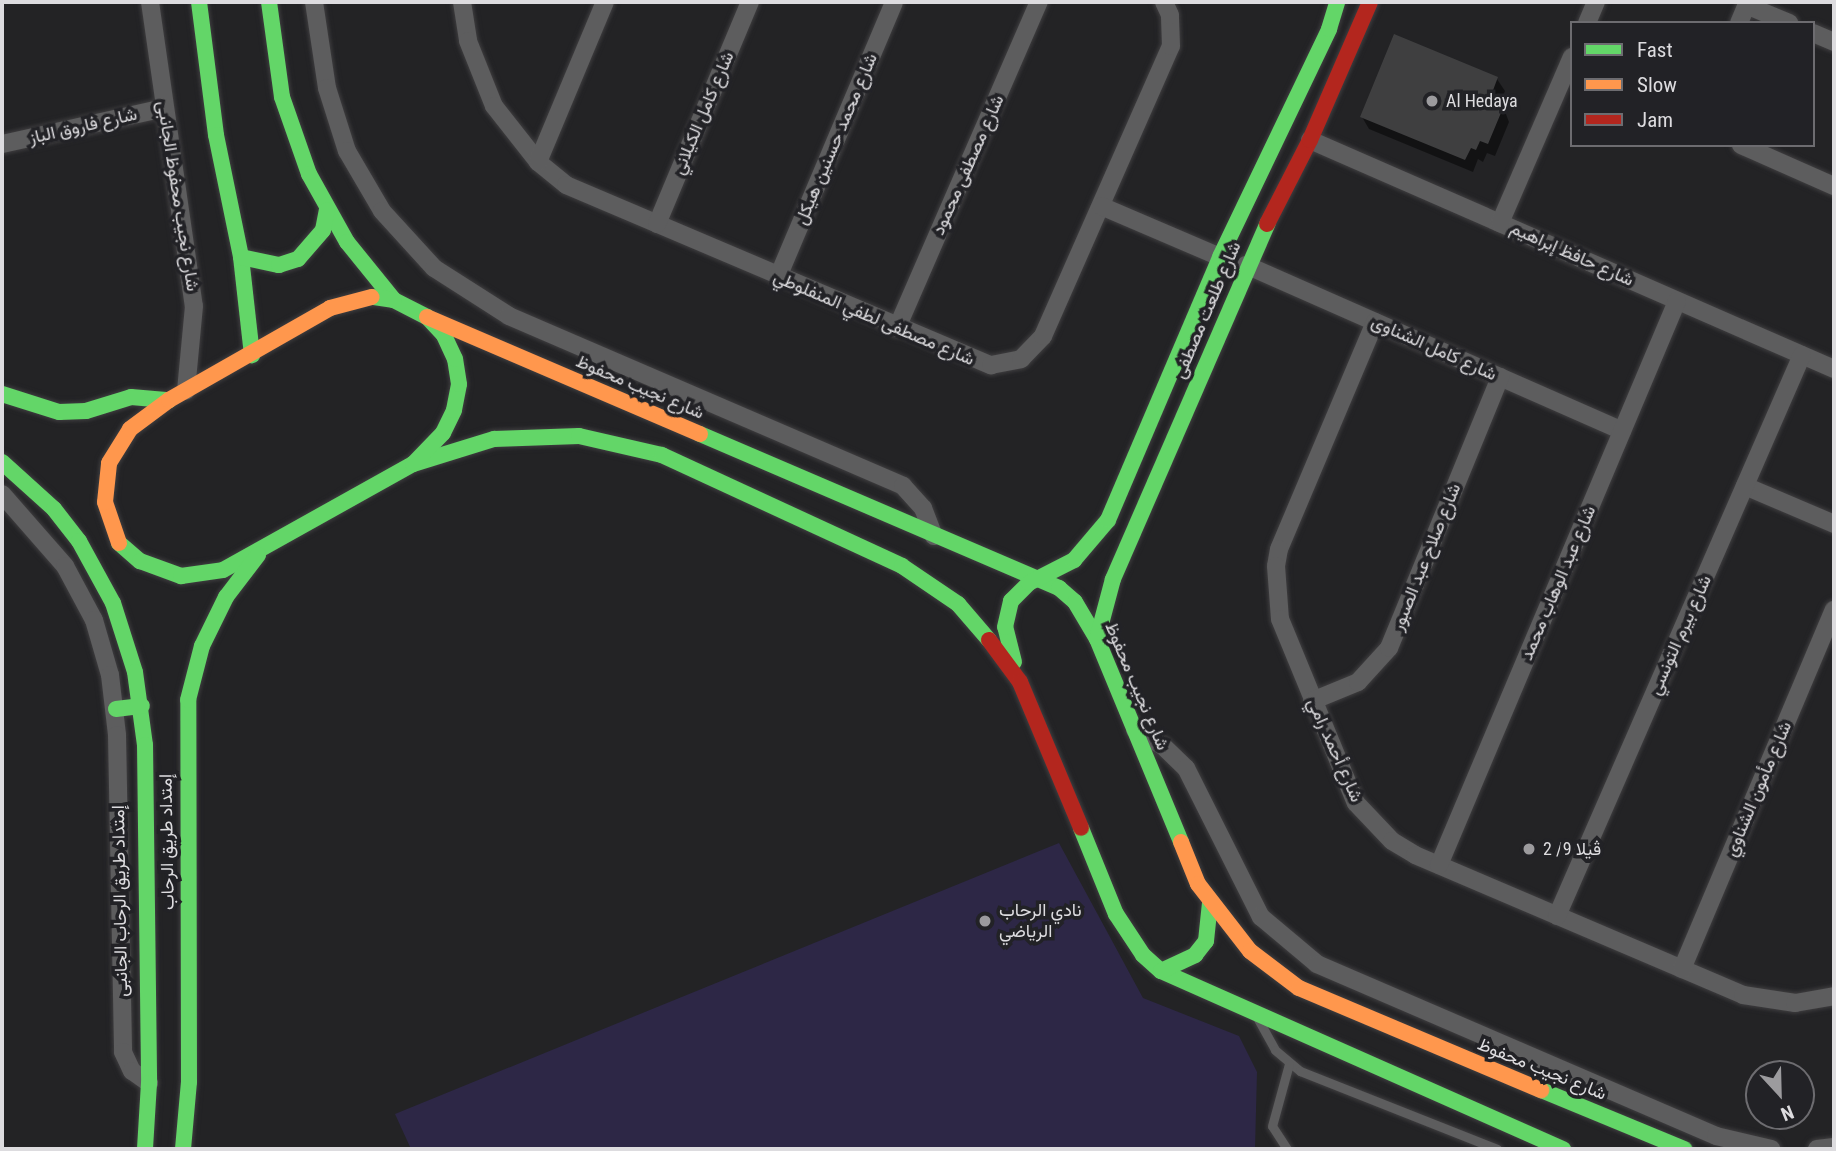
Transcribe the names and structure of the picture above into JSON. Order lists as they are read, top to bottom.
{
  "streets": {
    "street": [
      "شارع كامل الكيلاني",
      "شارع فاروق الباز",
      "شارع محمد حسنين هيكل",
      "شارع مصطفى محمود",
      "شارع نجيب محفوظ الجانبى",
      "شارع حافظ إبراهيم",
      "شارع طلعت مصطفى",
      "شارع مصطفى لطفي المنفلوطي",
      "شارع كامل الشناوى",
      "شارع نجيب محفوظ",
      "شارع صلاح عبد الصبور",
      "شارع عبد الوهاب محمد",
      "شارع بيرم التونسي",
      "شارع أحمد رامي",
      "شارع مأمون الشناوي",
      "إمتداد طريق الرحاب",
      "إمتداد طريق الرحاب الجانبى"
    ]
  },
  "crossings": [
    ["شارع كامل الكيلاني", "شارع مصطفى لطفي المنفلوطي"],
    ["شارع فاروق الباز", "شارع نجيب محفوظ الجانبى"],
    ["شارع محمد حسنين هيكل", "شارع مصطفى لطفي المنفلوطي"],
    ["شارع مصطفى محمود", "شارع مصطفى لطفي المنفلوطي"],
    ["شارع حافظ إبراهيم", "شارع طلعت مصطفى"],
    ["شارع حافظ إبراهيم", "شارع عبد الوهاب محمد"],
    ["شارع حافظ إبراهيم", "شارع بيرم التونسي"],
    ["شارع طلعت مصطفى", "شارع كامل الشناوى"],
    ["شارع طلعت مصطفى", "شارع نجيب محفوظ"],
    ["شارع كامل الشناوى", "شارع صلاح عبد الصبور"],
    ["شارع كامل الشناوى", "شارع عبد الوهاب محمد"],
    ["شارع كامل الشناوى", "شارع أحمد رامي"],
    ["شارع صلاح عبد الصبور", "شارع أحمد رامي"],
    ["شارع عبد الوهاب محمد", "شارع أحمد رامي"],
    ["شارع بيرم التونسي", "شارع أحمد رامي"],
    ["شارع أحمد رامي", "شارع مأمون الشناوي"],
    ["إمتداد طريق الرحاب", "إمتداد طريق الرحاب الجانبى"]
  ],
  "places": ["Al Hedaya", "ڤيلا 9/ 2", "نادي الرحاب الرياضي"],
  "legend": ["Fast", "Slow", "Jam"],
  "north": "bottom"
}
